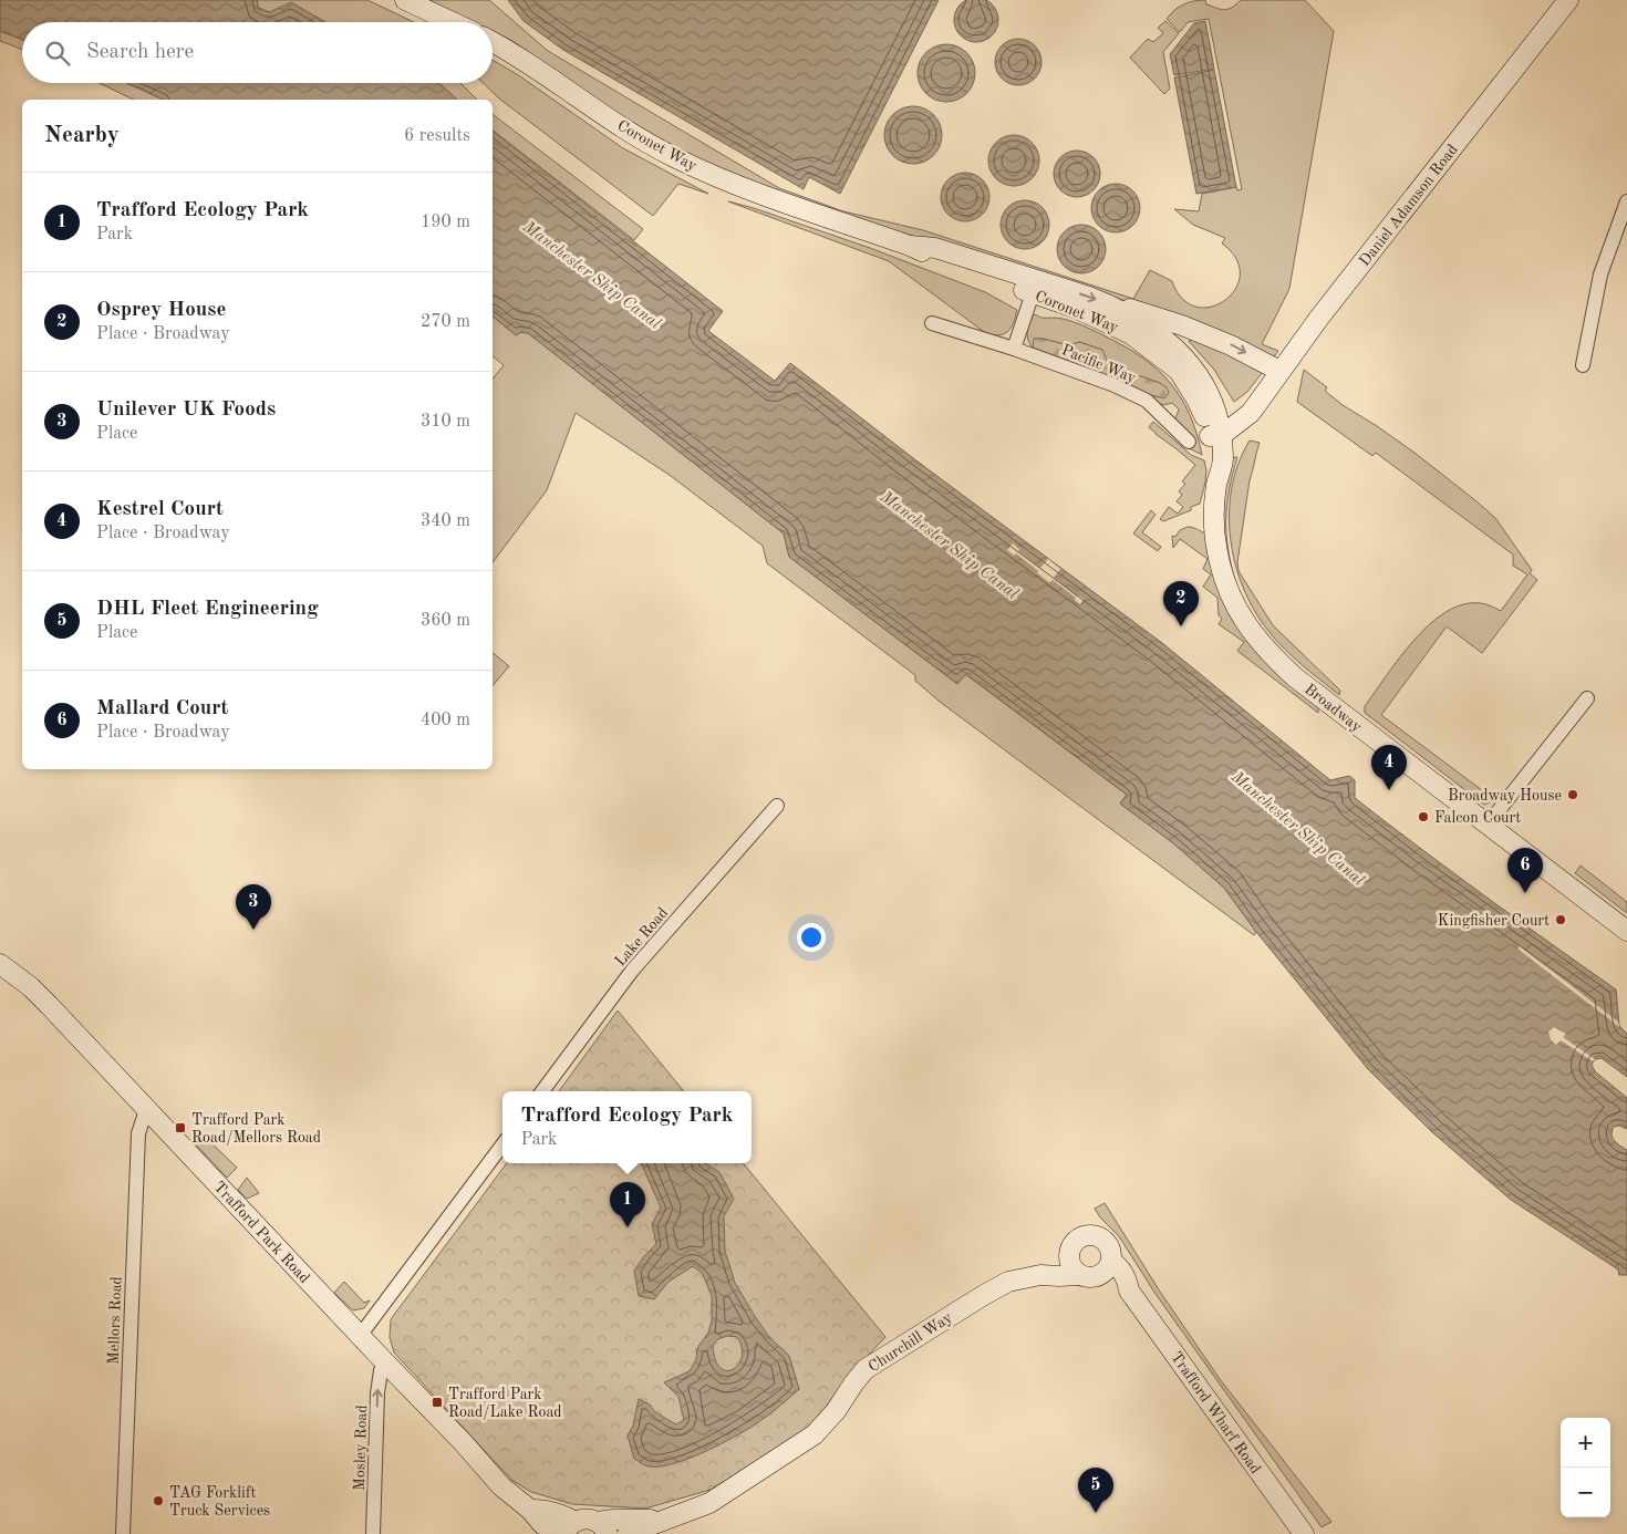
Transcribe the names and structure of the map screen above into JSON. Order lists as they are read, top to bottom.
{
  "streets": {
    "street": [
      "Coronet Way",
      "Daniel Adamson Road",
      "Pacific Way",
      "Broadway",
      "Lake Road",
      "Trafford Park Road",
      "Mellors Road",
      "Churchill Way",
      "Trafford Wharf Road",
      "Mosley Road"
    ]
  },
  "crossings": [
    ["Coronet Way", "Daniel Adamson Road"],
    ["Coronet Way", "Broadway"],
    ["Trafford Park Road", "Mellors Road"],
    ["Trafford Park Road", "Mosley Road"],
    ["Churchill Way", "Trafford Wharf Road"]
  ],
  "one_way": ["Mosley Road"],
  "water": ["Manchester Ship Canal"],
  "places": {
    "other": [
      "Broadway House",
      "Falcon Court",
      "Kingfisher Court",
      "TAG Forklift Truck Services"
    ],
    "transit": ["Trafford Park Road/Mellors Road", "Trafford Park Road/Lake Road"]
  },
  "page": {
    "search": "Search here",
    "heading": ["Nearby", "6 results"],
    "list": [
      {
        "mark": "1",
        "name": "Trafford Ecology Park",
        "note": "Park",
        "value": "190 m"
      },
      {
        "mark": "2",
        "name": "Osprey House",
        "note": "Place · Broadway",
        "value": "270 m"
      },
      {
        "mark": "3",
        "name": "Unilever UK Foods",
        "note": "Place",
        "value": "310 m"
      },
      {
        "mark": "4",
        "name": "Kestrel Court",
        "note": "Place · Broadway",
        "value": "340 m"
      },
      {
        "mark": "5",
        "name": "DHL Fleet Engineering",
        "note": "Place",
        "value": "360 m"
      },
      {
        "mark": "6",
        "name": "Mallard Court",
        "note": "Place · Broadway",
        "value": "400 m"
      }
    ],
    "pins": [
      "2",
      "4",
      "6",
      "3",
      "1",
      "5"
    ],
    "popup": ["Trafford Ecology Park", "Park"],
    "map_buttons": ["+", "−"]
  }
}
